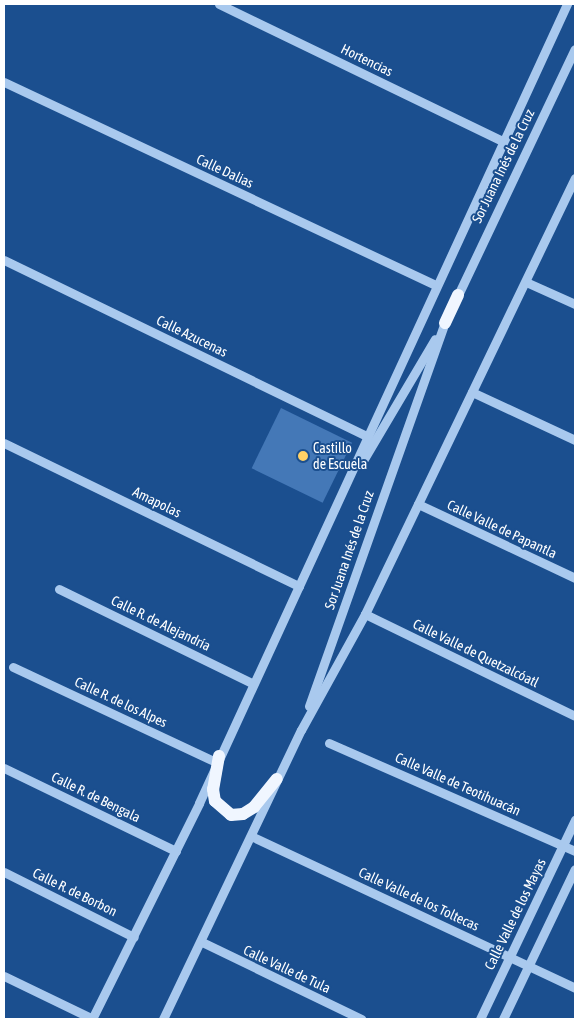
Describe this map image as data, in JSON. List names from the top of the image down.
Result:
{
  "streets": {
    "main road": ["Sor Juana Inés de la Cruz"],
    "street": [
      "Hortencias",
      "Calle Dalias",
      "Calle Azucenas",
      "Amapolas",
      "Calle Valle de Papantla",
      "Calle R. de Alejandría",
      "Calle Valle de Quetzalcóatl",
      "Calle R. de los Alpes",
      "Calle Valle de Teotihuacán",
      "Calle R. de Bengala",
      "Calle R. de Borbon",
      "Calle Valle de los Toltecas",
      "Calle Valle de los Mayas",
      "Calle Valle de Tula"
    ]
  },
  "crossings": [
    ["Calle Valle de Teotihuacán", "Calle Valle de los Mayas"],
    ["Calle Valle de los Toltecas", "Calle Valle de los Mayas"]
  ],
  "places": ["Castillo de Escuela"]
}
